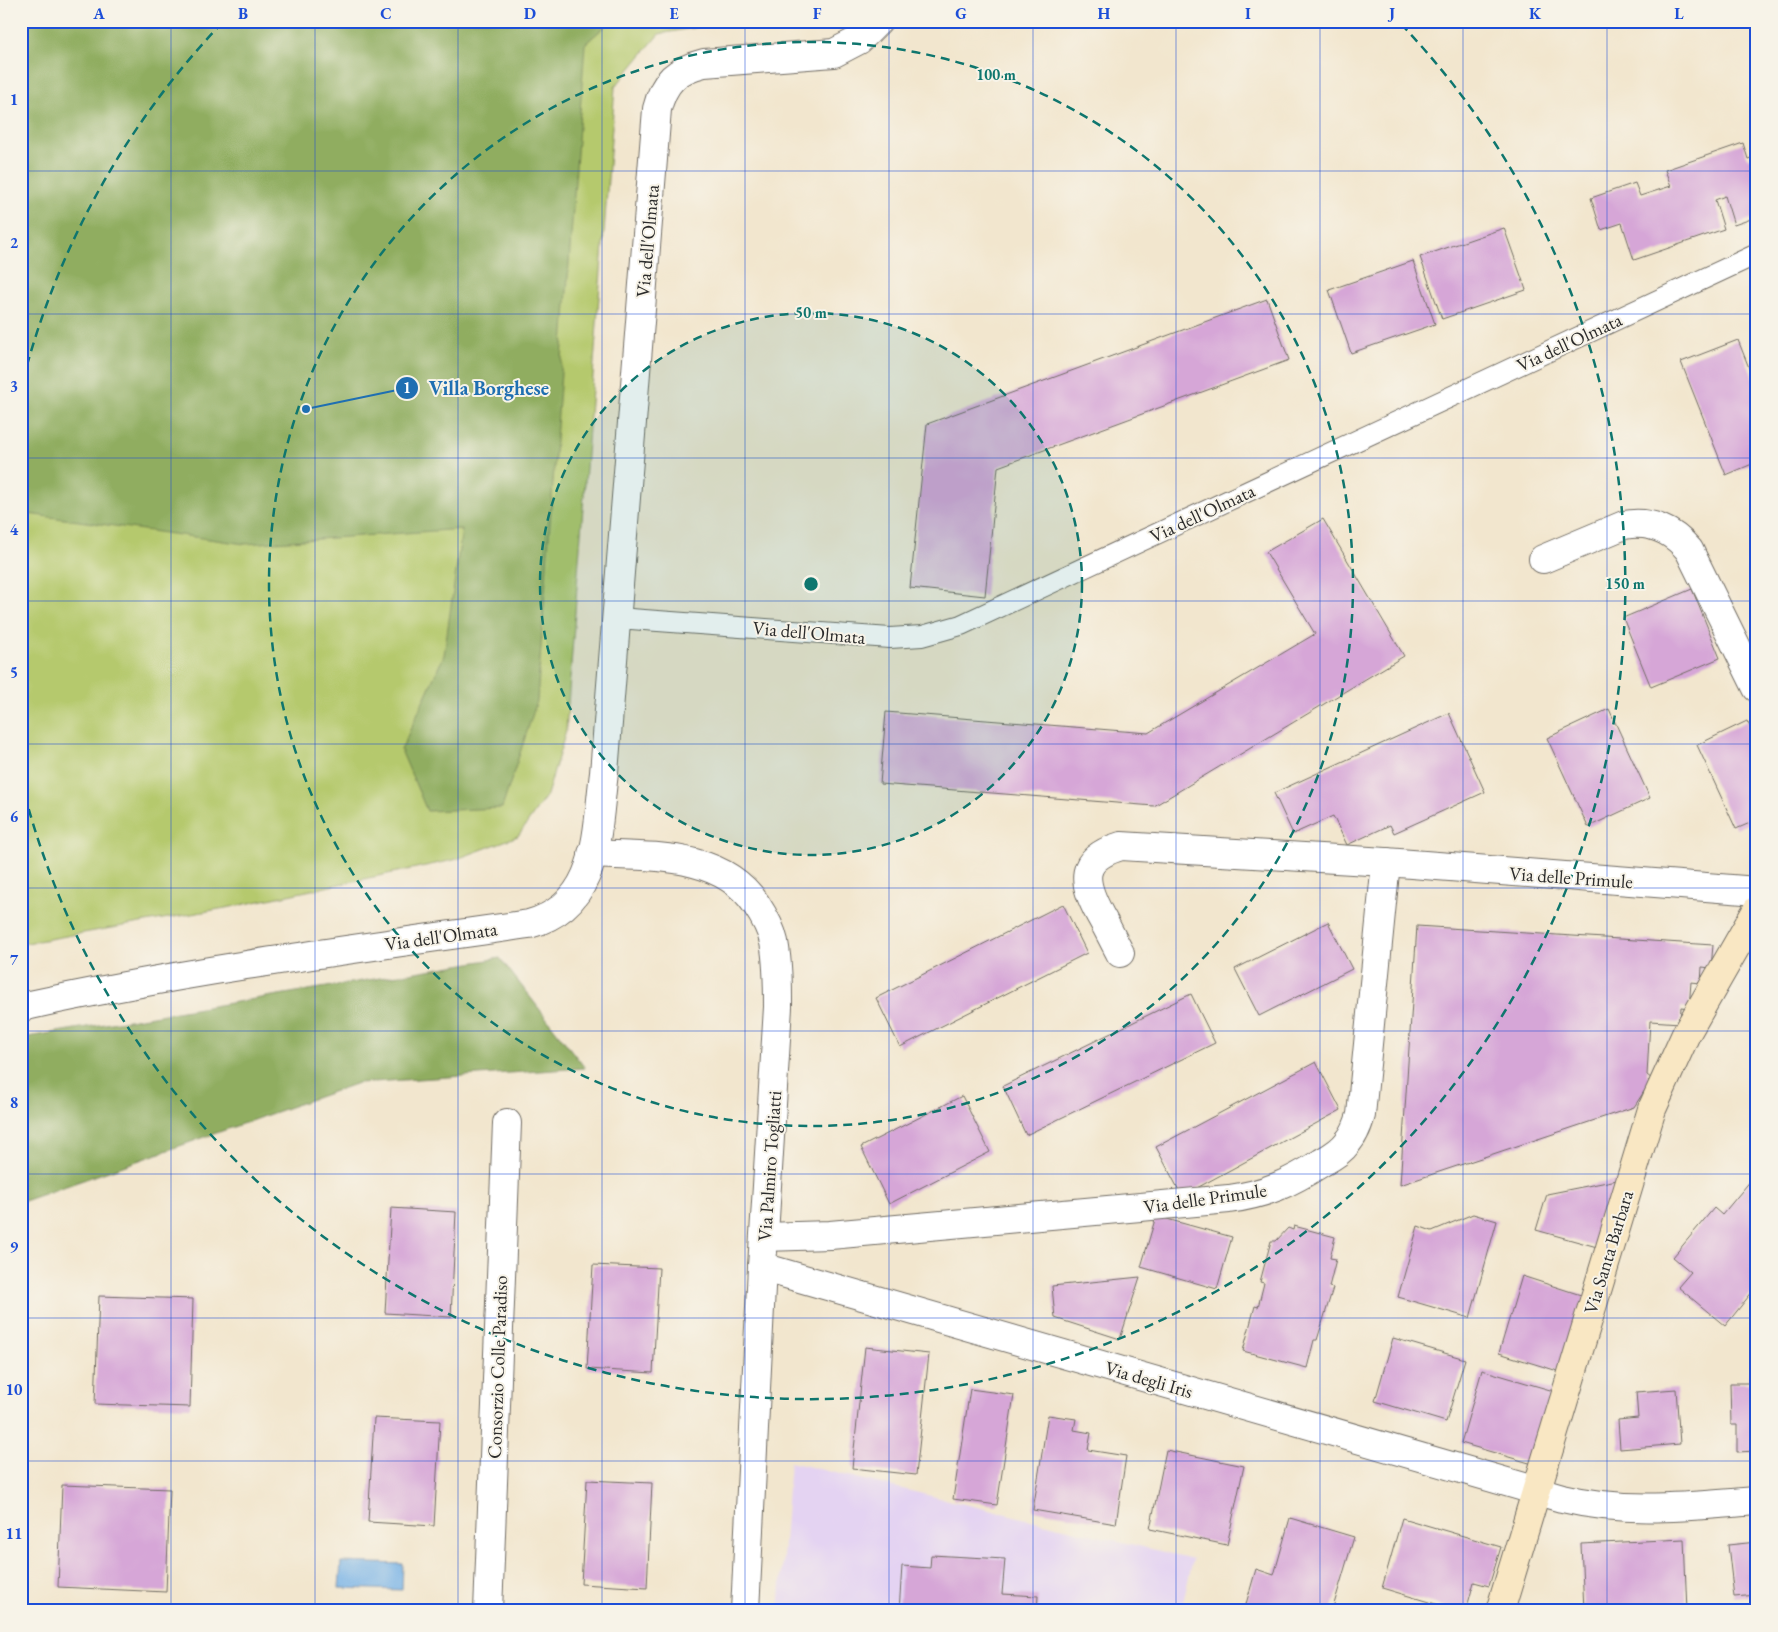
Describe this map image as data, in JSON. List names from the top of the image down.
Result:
{
  "streets": {
    "street": [
      "Via dell'Olmata",
      "Via delle Primule",
      "Via Palmiro Togliatti",
      "Via Santa Barbara",
      "Consorzio Colle Paradiso",
      "Via degli Iris"
    ]
  },
  "crossings": [
    ["Via dell'Olmata", "Via Palmiro Togliatti"],
    ["Via delle Primule", "Via Palmiro Togliatti"],
    ["Via Palmiro Togliatti", "Via degli Iris"],
    ["Via Santa Barbara", "Via degli Iris"]
  ],
  "places": ["Villa Borghese"],
  "grid": {
    "columns": [
      "A",
      "B",
      "C",
      "D",
      "E",
      "F",
      "G",
      "H",
      "I",
      "J",
      "K",
      "L"
    ],
    "rows": [
      "1",
      "2",
      "3",
      "4",
      "5",
      "6",
      "7",
      "8",
      "9",
      "10",
      "11"
    ]
  },
  "rings": ["100 m", "50 m", "150 m"]
}
